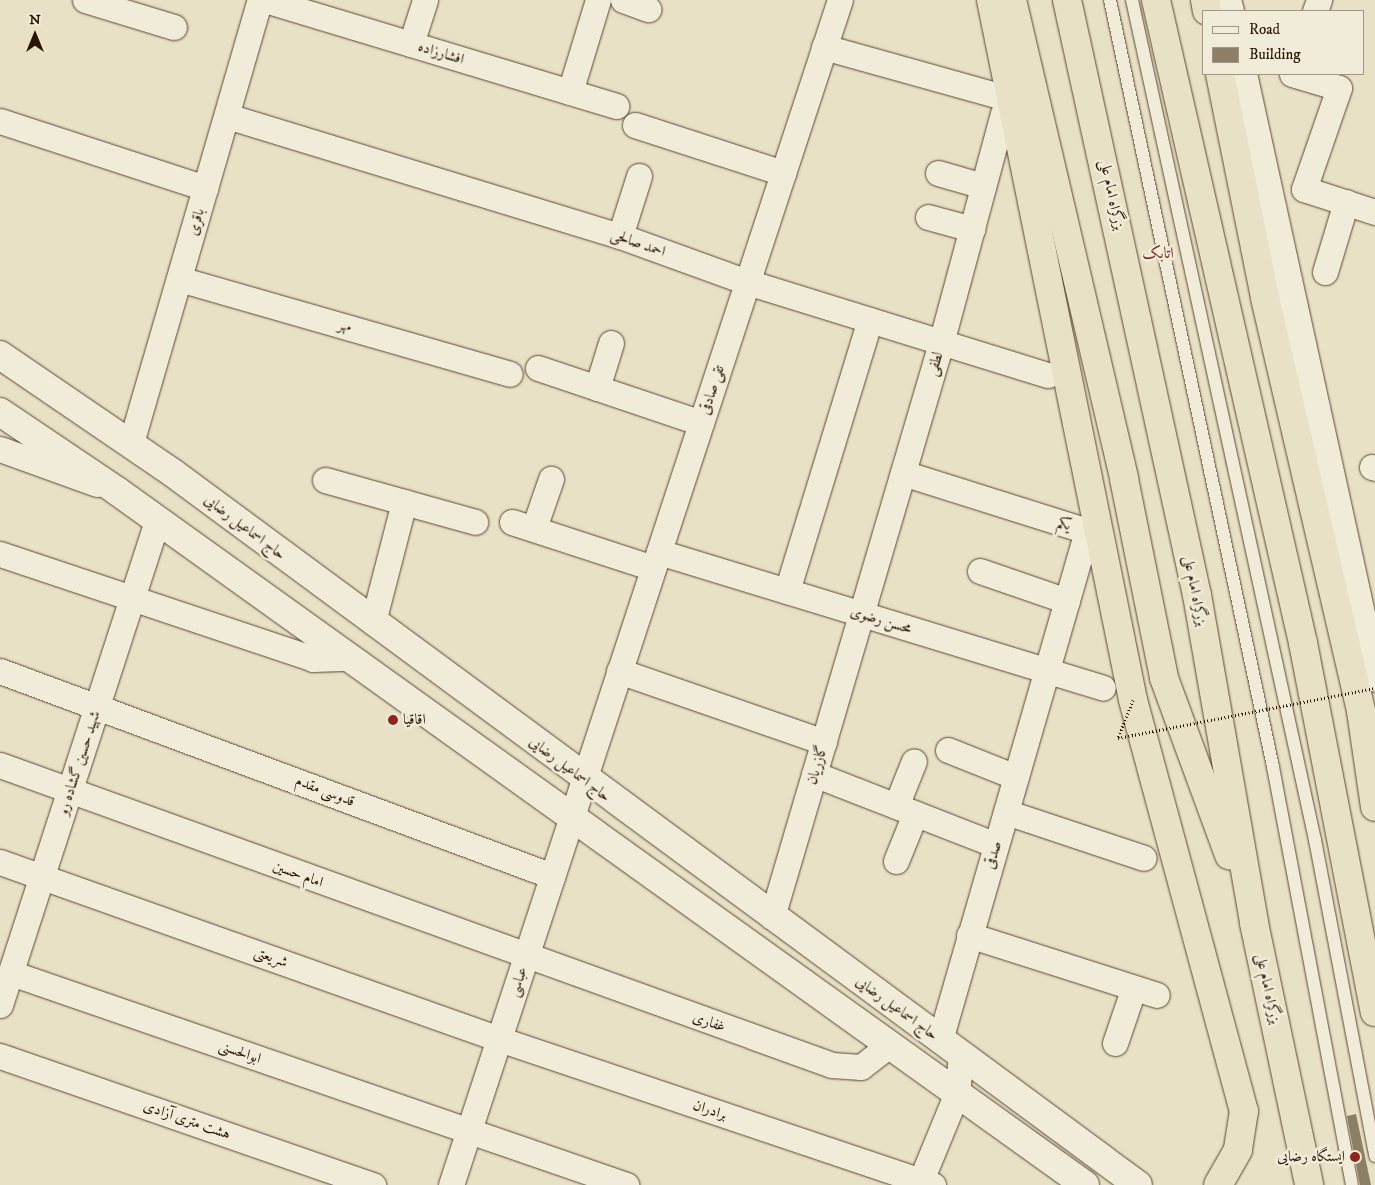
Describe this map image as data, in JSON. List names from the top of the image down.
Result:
{
  "streets": {
    "highway": ["بزرگراه امام علی"],
    "main road": ["حاج اسماعیل رضایی"],
    "street": [
      "افشارزاده",
      "باقری",
      "احمد صالحی",
      "مهر",
      "لطفی",
      "تقی صادقی",
      "یکم",
      "محسن رضوی",
      "شهید حسین گشاده رو",
      "گازریان",
      "قدوسی مقدم",
      "صدقی",
      "امام حسین",
      "شریعتی",
      "عباسی",
      "غفاری",
      "ابوالحسنی",
      "برادران",
      "هشت متری آزادی"
    ]
  },
  "crossings": [
    ["باقری", "احمد صالحی"],
    ["باقری", "مهر"],
    ["باقری", "حاج اسماعیل رضایی"],
    ["احمد صالحی", "لطفی"],
    ["احمد صالحی", "تقی صادقی"],
    ["لطفی", "تقی صادقی"],
    ["لطفی", "یکم"],
    ["لطفی", "محسن رضوی"],
    ["لطفی", "گازریان"],
    ["تقی صادقی", "حاج اسماعیل رضایی"],
    ["تقی صادقی", "محسن رضوی"],
    ["تقی صادقی", "عباسی"],
    ["یکم", "محسن رضوی"],
    ["یکم", "صدقی"],
    ["حاج اسماعیل رضایی", "گازریان"],
    ["حاج اسماعیل رضایی", "صدقی"],
    ["حاج اسماعیل رضایی", "عباسی"],
    ["محسن رضوی", "گازریان"],
    ["محسن رضوی", "صدقی"],
    ["شهید حسین گشاده رو", "قدوسی مقدم"],
    ["شهید حسین گشاده رو", "امام حسین"],
    ["شهید حسین گشاده رو", "شریعتی"],
    ["شهید حسین گشاده رو", "ابوالحسنی"],
    ["قدوسی مقدم", "عباسی"],
    ["امام حسین", "عباسی"],
    ["امام حسین", "غفاری"],
    ["شریعتی", "عباسی"],
    ["شریعتی", "برادران"],
    ["عباسی", "غفاری"],
    ["عباسی", "ابوالحسنی"],
    ["عباسی", "برادران"]
  ],
  "districts": ["اتابک"],
  "places": ["اقاقیا", "ایستگاه رضایی"],
  "legend": ["Road", "Building"],
  "north": "top"
}
